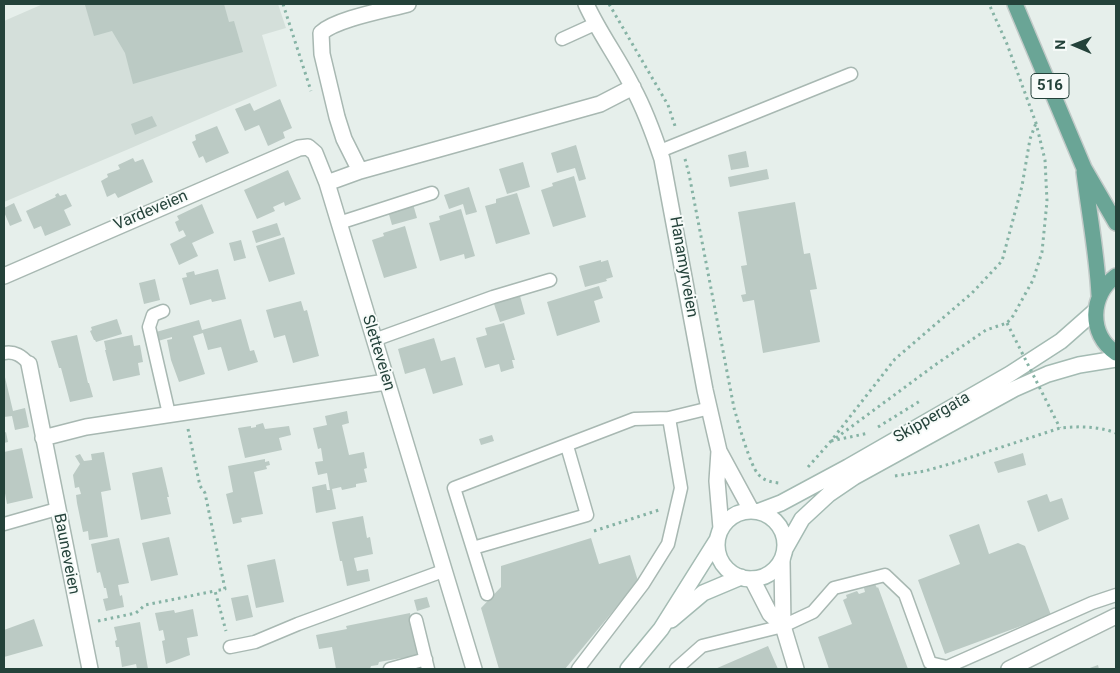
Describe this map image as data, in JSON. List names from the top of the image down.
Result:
{
  "streets": {
    "main road": ["516"],
    "street": [
      "Vardeveien",
      "Hanamyrveien",
      "Sletteveien",
      "Skippergata",
      "Bauneveien"
    ]
  },
  "crossings": [
    ["516", "Skippergata"],
    ["Vardeveien", "Sletteveien"],
    ["Hanamyrveien", "Skippergata"]
  ],
  "north": "left"
}
